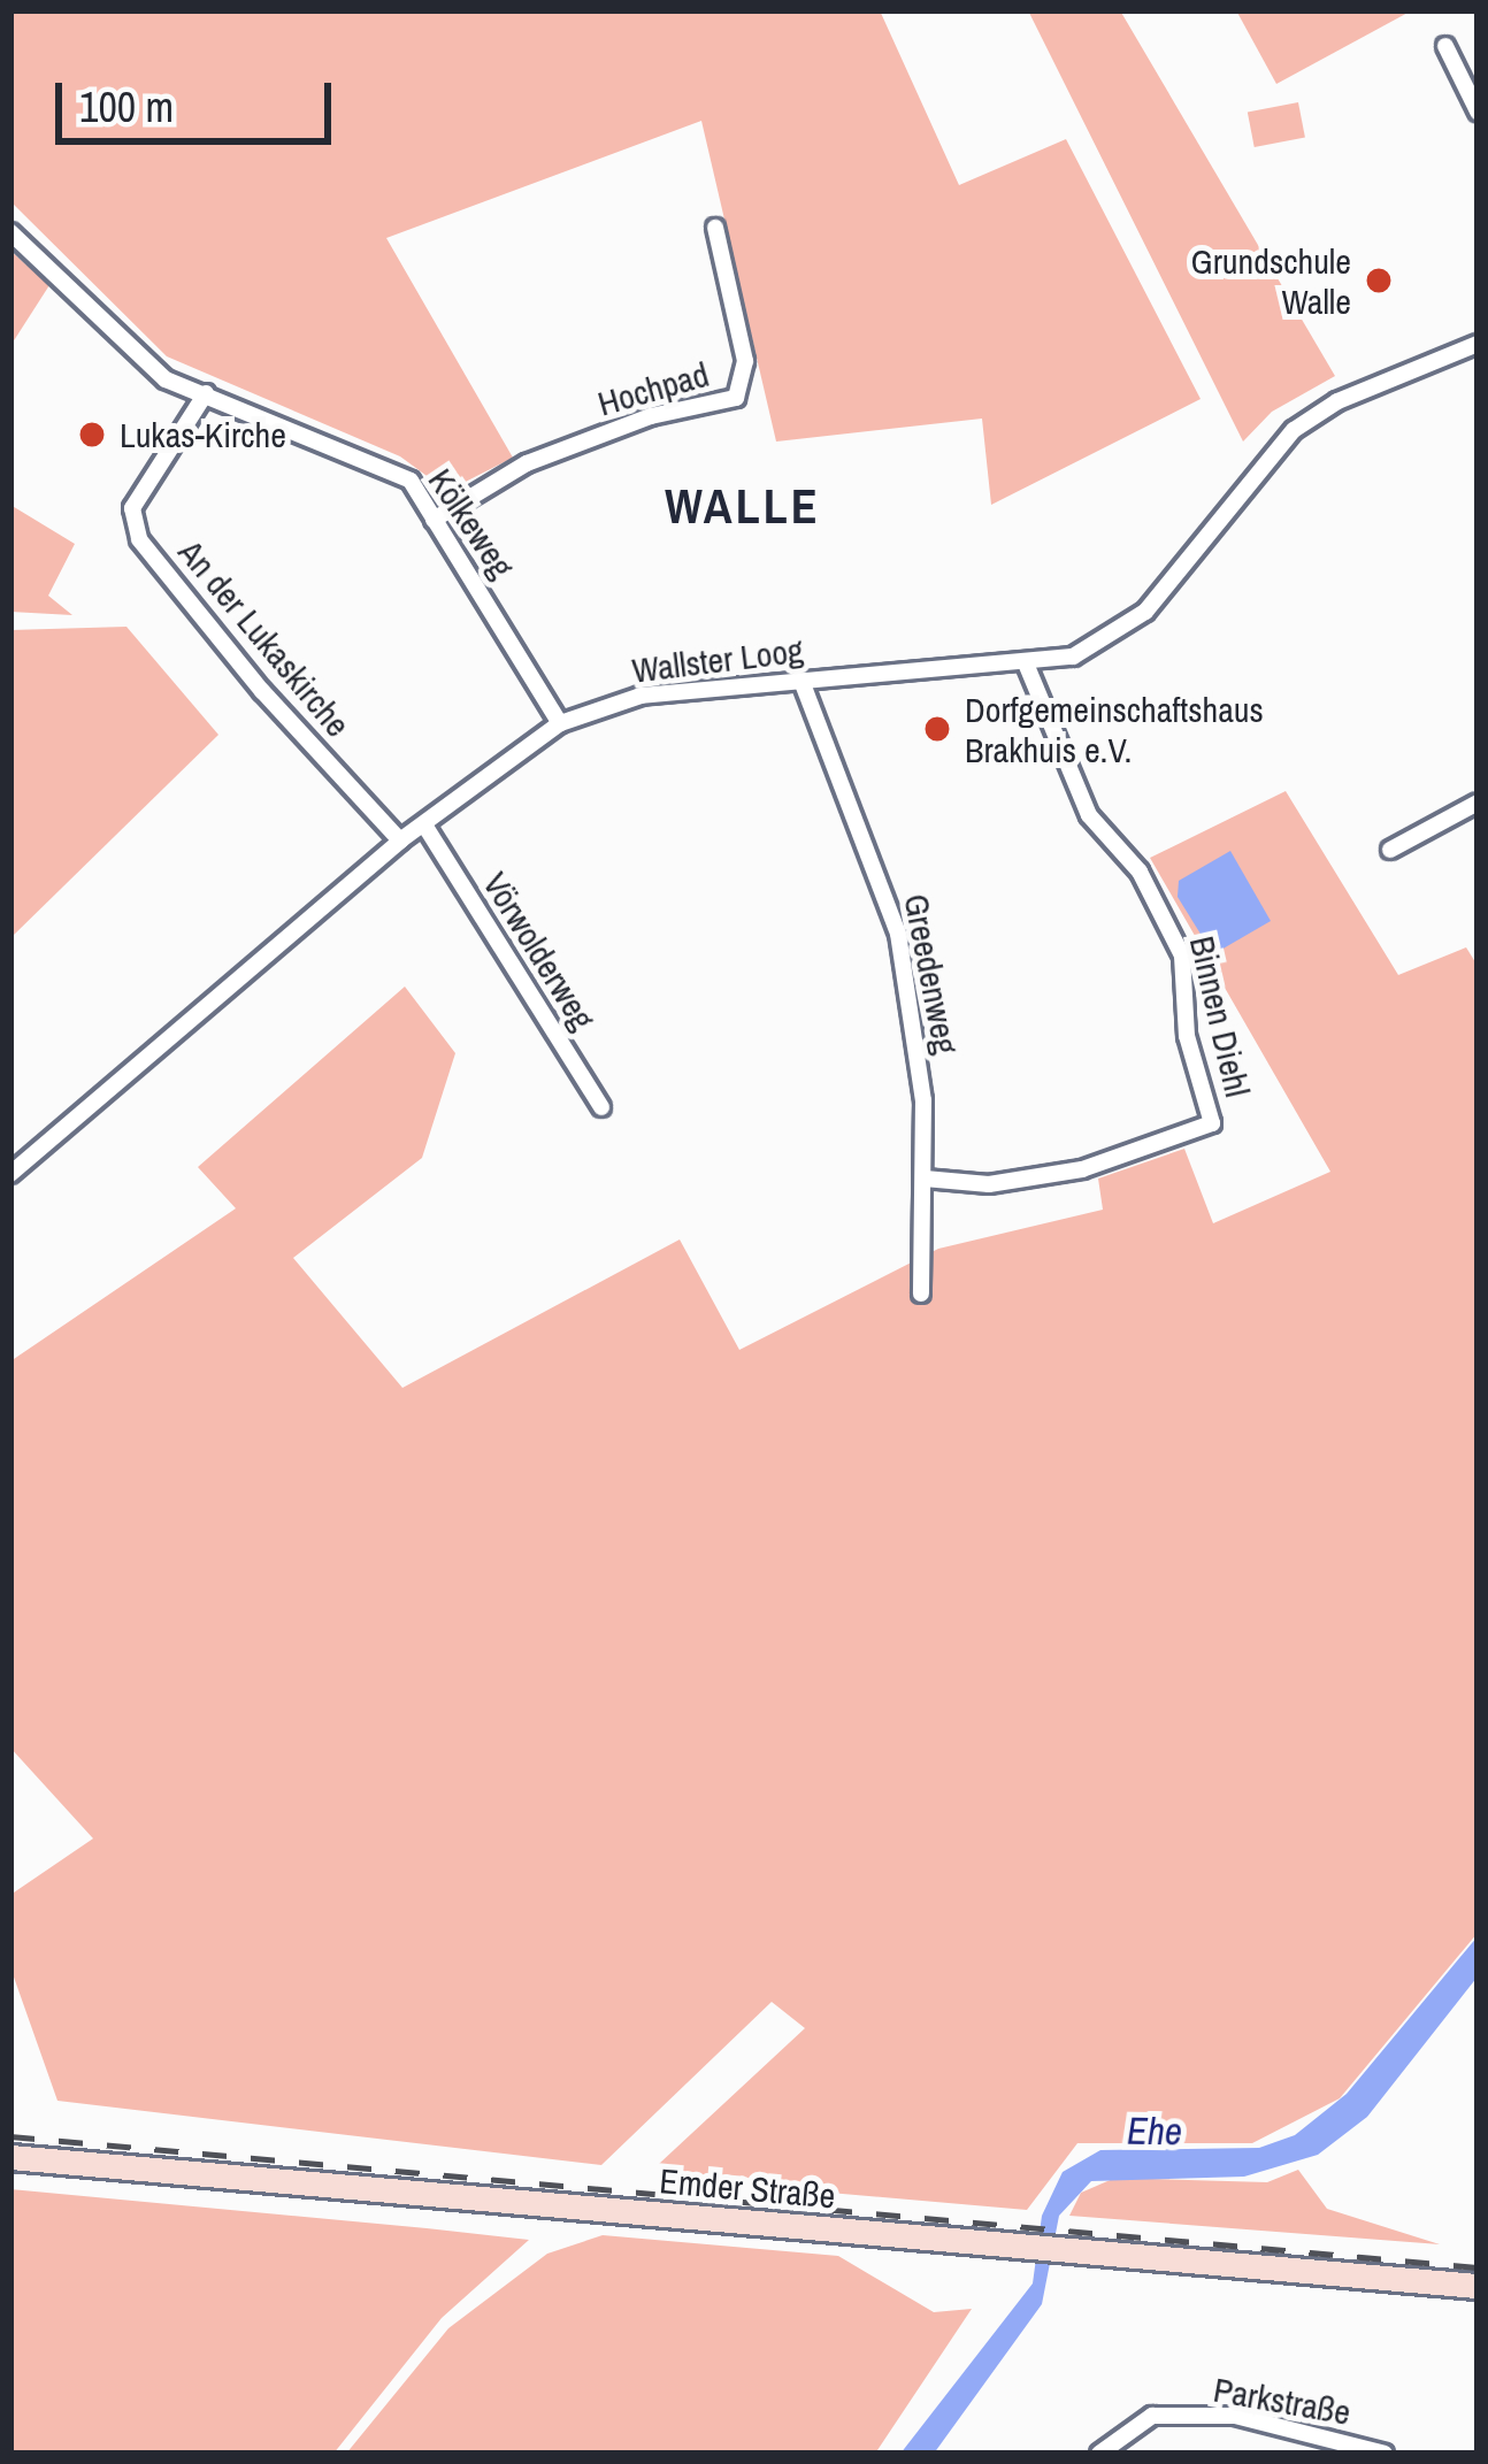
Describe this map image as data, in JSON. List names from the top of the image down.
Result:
{
  "streets": {
    "main road": ["Emder Straße"],
    "street": [
      "Hochpad",
      "Kölkeweg",
      "An der Lukaskirche",
      "Wallster Loog",
      "Vörwolderweg",
      "Greedenweg",
      "Binnen Diehl",
      "Parkstraße"
    ]
  },
  "crossings": [
    ["Hochpad", "Kölkeweg"],
    ["Kölkeweg", "An der Lukaskirche"],
    ["Kölkeweg", "Wallster Loog"],
    ["An der Lukaskirche", "Wallster Loog"],
    ["Wallster Loog", "Vörwolderweg"],
    ["Wallster Loog", "Greedenweg"],
    ["Wallster Loog", "Binnen Diehl"],
    ["Greedenweg", "Binnen Diehl"]
  ],
  "districts": ["WALLE"],
  "water": ["Ehe"],
  "places": ["Grundschule Walle", "Lukas-Kirche", "Dorfgemeinschaftshaus Brakhuis e.V."],
  "scale_bar": "100 m"
}
